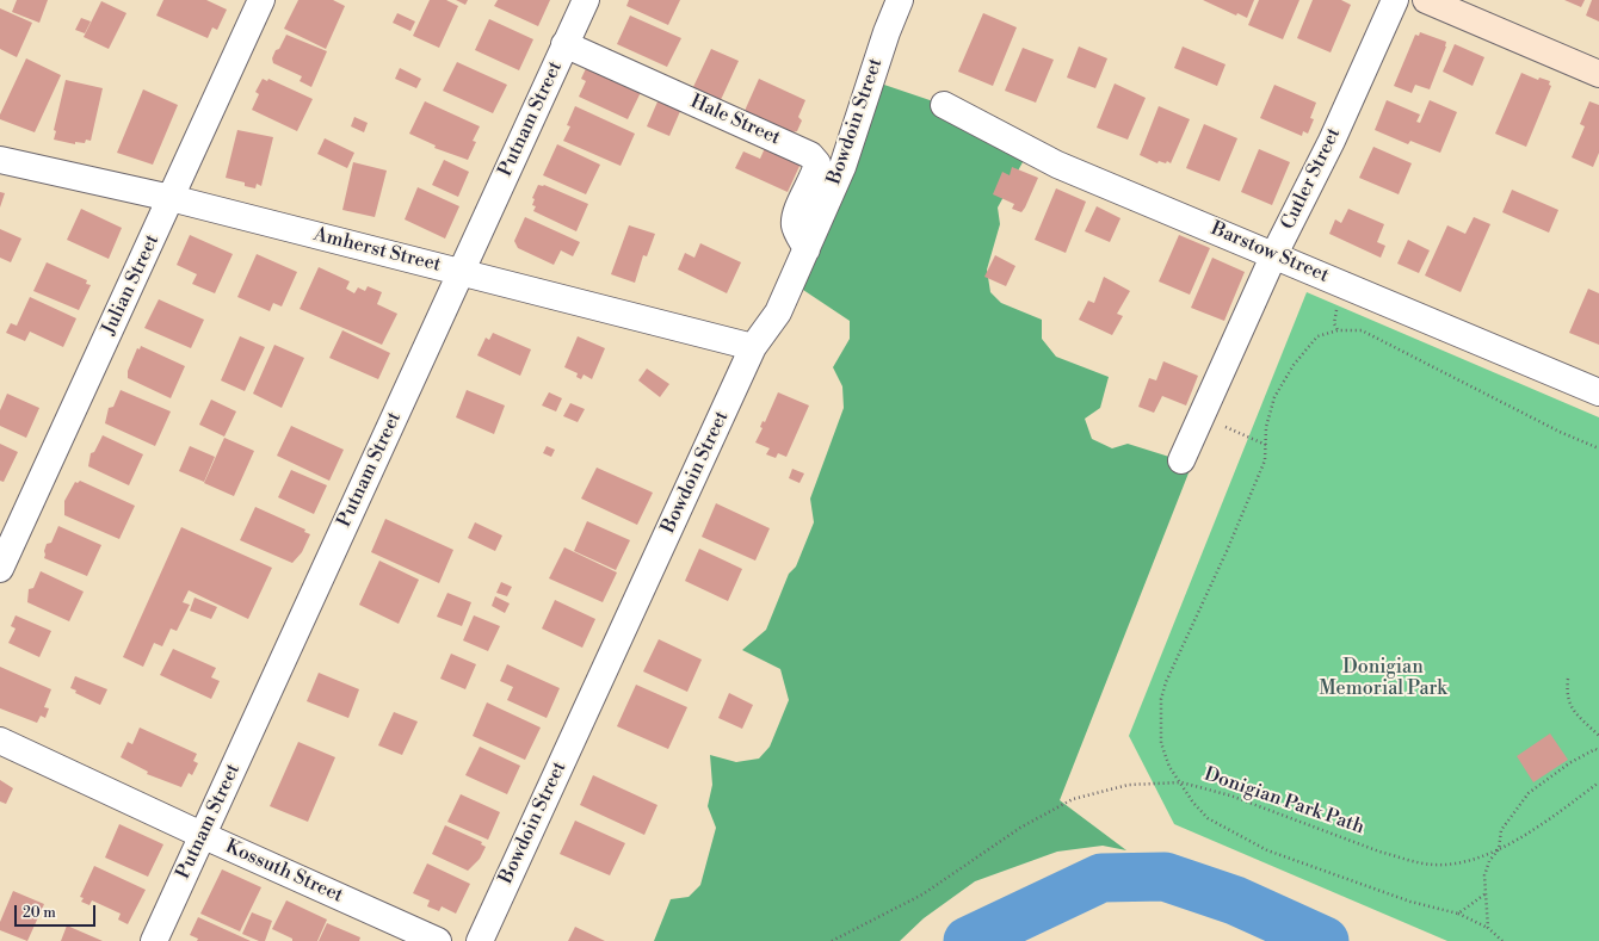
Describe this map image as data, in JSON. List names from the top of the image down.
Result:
{
  "streets": {
    "street": [
      "Putnam Street",
      "Hale Street",
      "Bowdoin Street",
      "Cutler Street",
      "Amherst Street",
      "Barstow Street",
      "Julian Street",
      "Kossuth Street"
    ],
    "path": ["Donigian Park Path"]
  },
  "crossings": [
    ["Putnam Street", "Hale Street"],
    ["Putnam Street", "Amherst Street"],
    ["Putnam Street", "Kossuth Street"],
    ["Hale Street", "Bowdoin Street"],
    ["Bowdoin Street", "Amherst Street"],
    ["Cutler Street", "Barstow Street"],
    ["Amherst Street", "Julian Street"]
  ],
  "parks": ["Donigian Memorial Park"],
  "scale_bar": "20 m"
}
